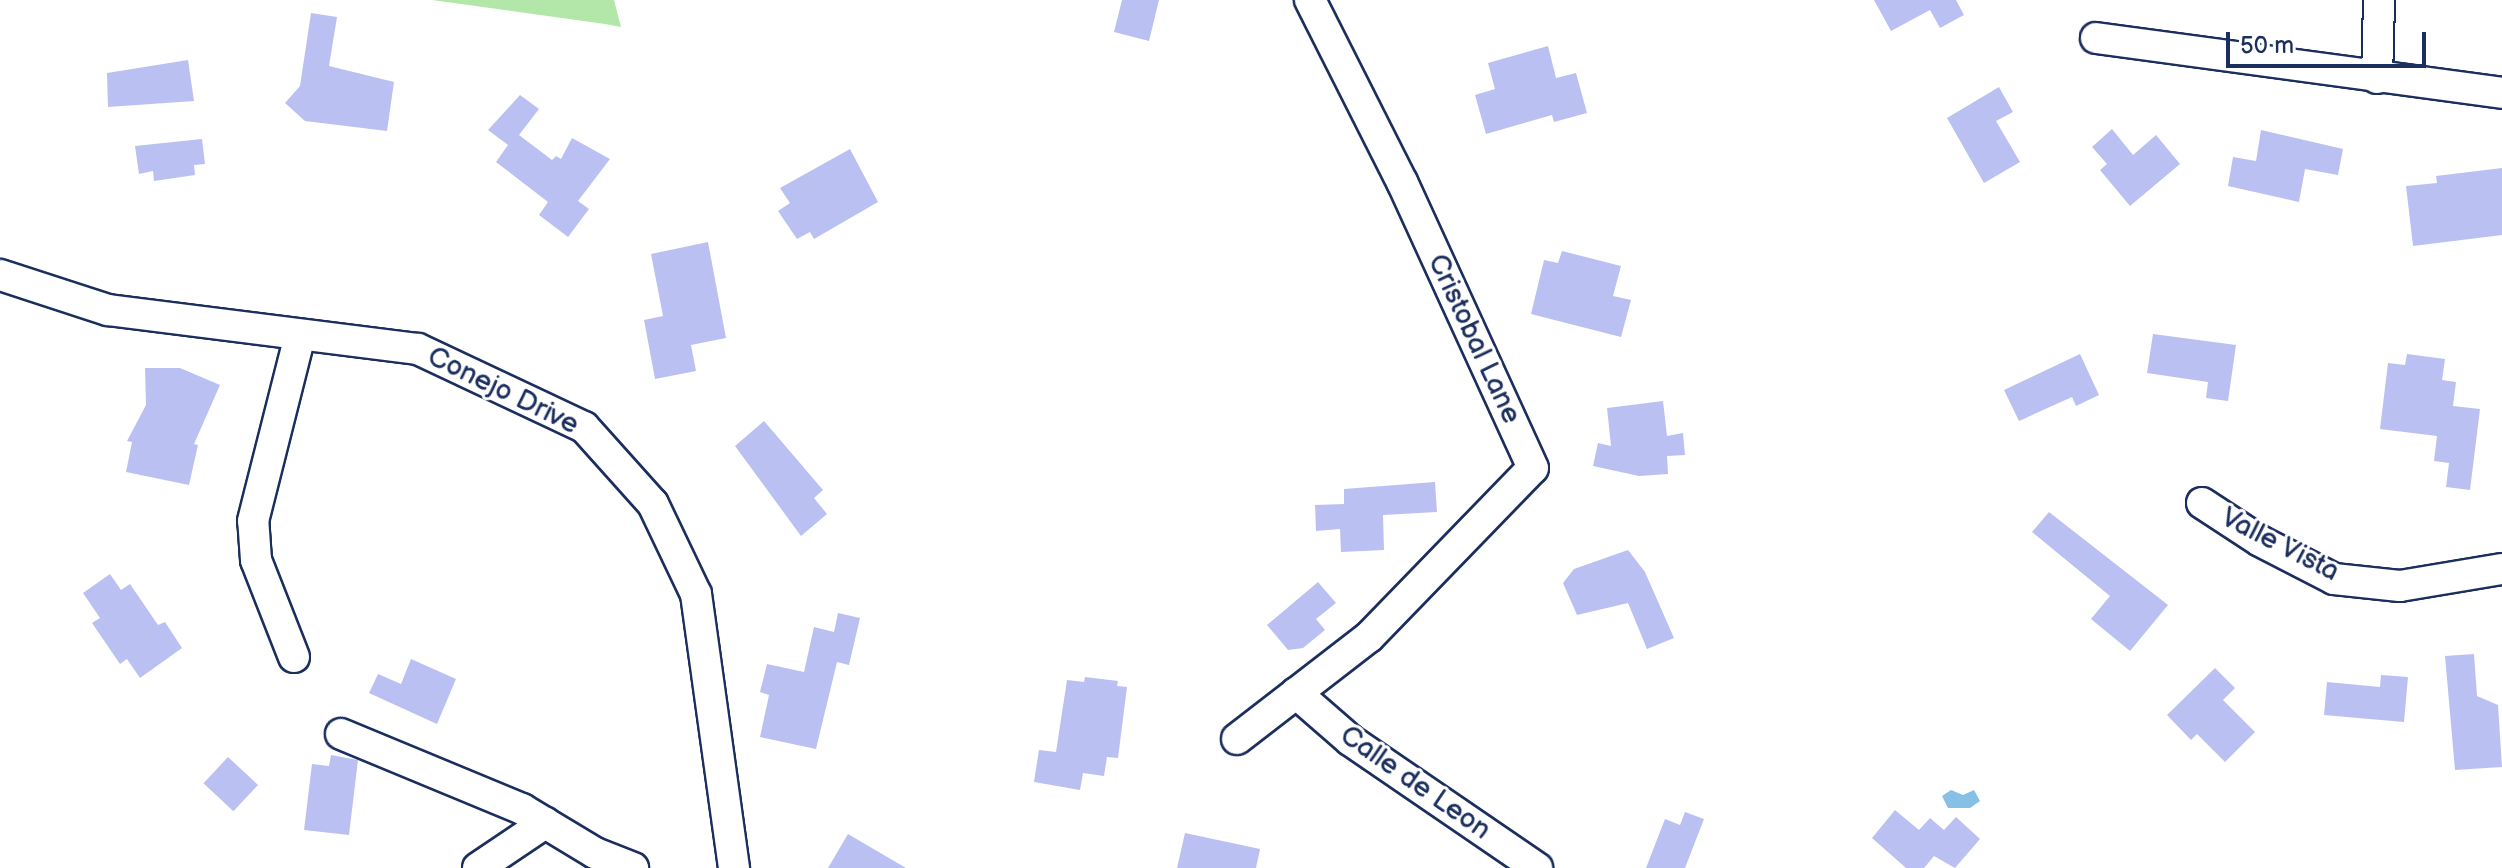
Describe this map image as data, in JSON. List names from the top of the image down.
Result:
{
  "streets": {
    "street": [
      "Cristobal Lane",
      "Conejo Drive",
      "Valle Vista",
      "Calle de Leon"
    ]
  },
  "crossings": [
    ["Cristobal Lane", "Calle de Leon"]
  ],
  "scale_bar": "50 m"
}
